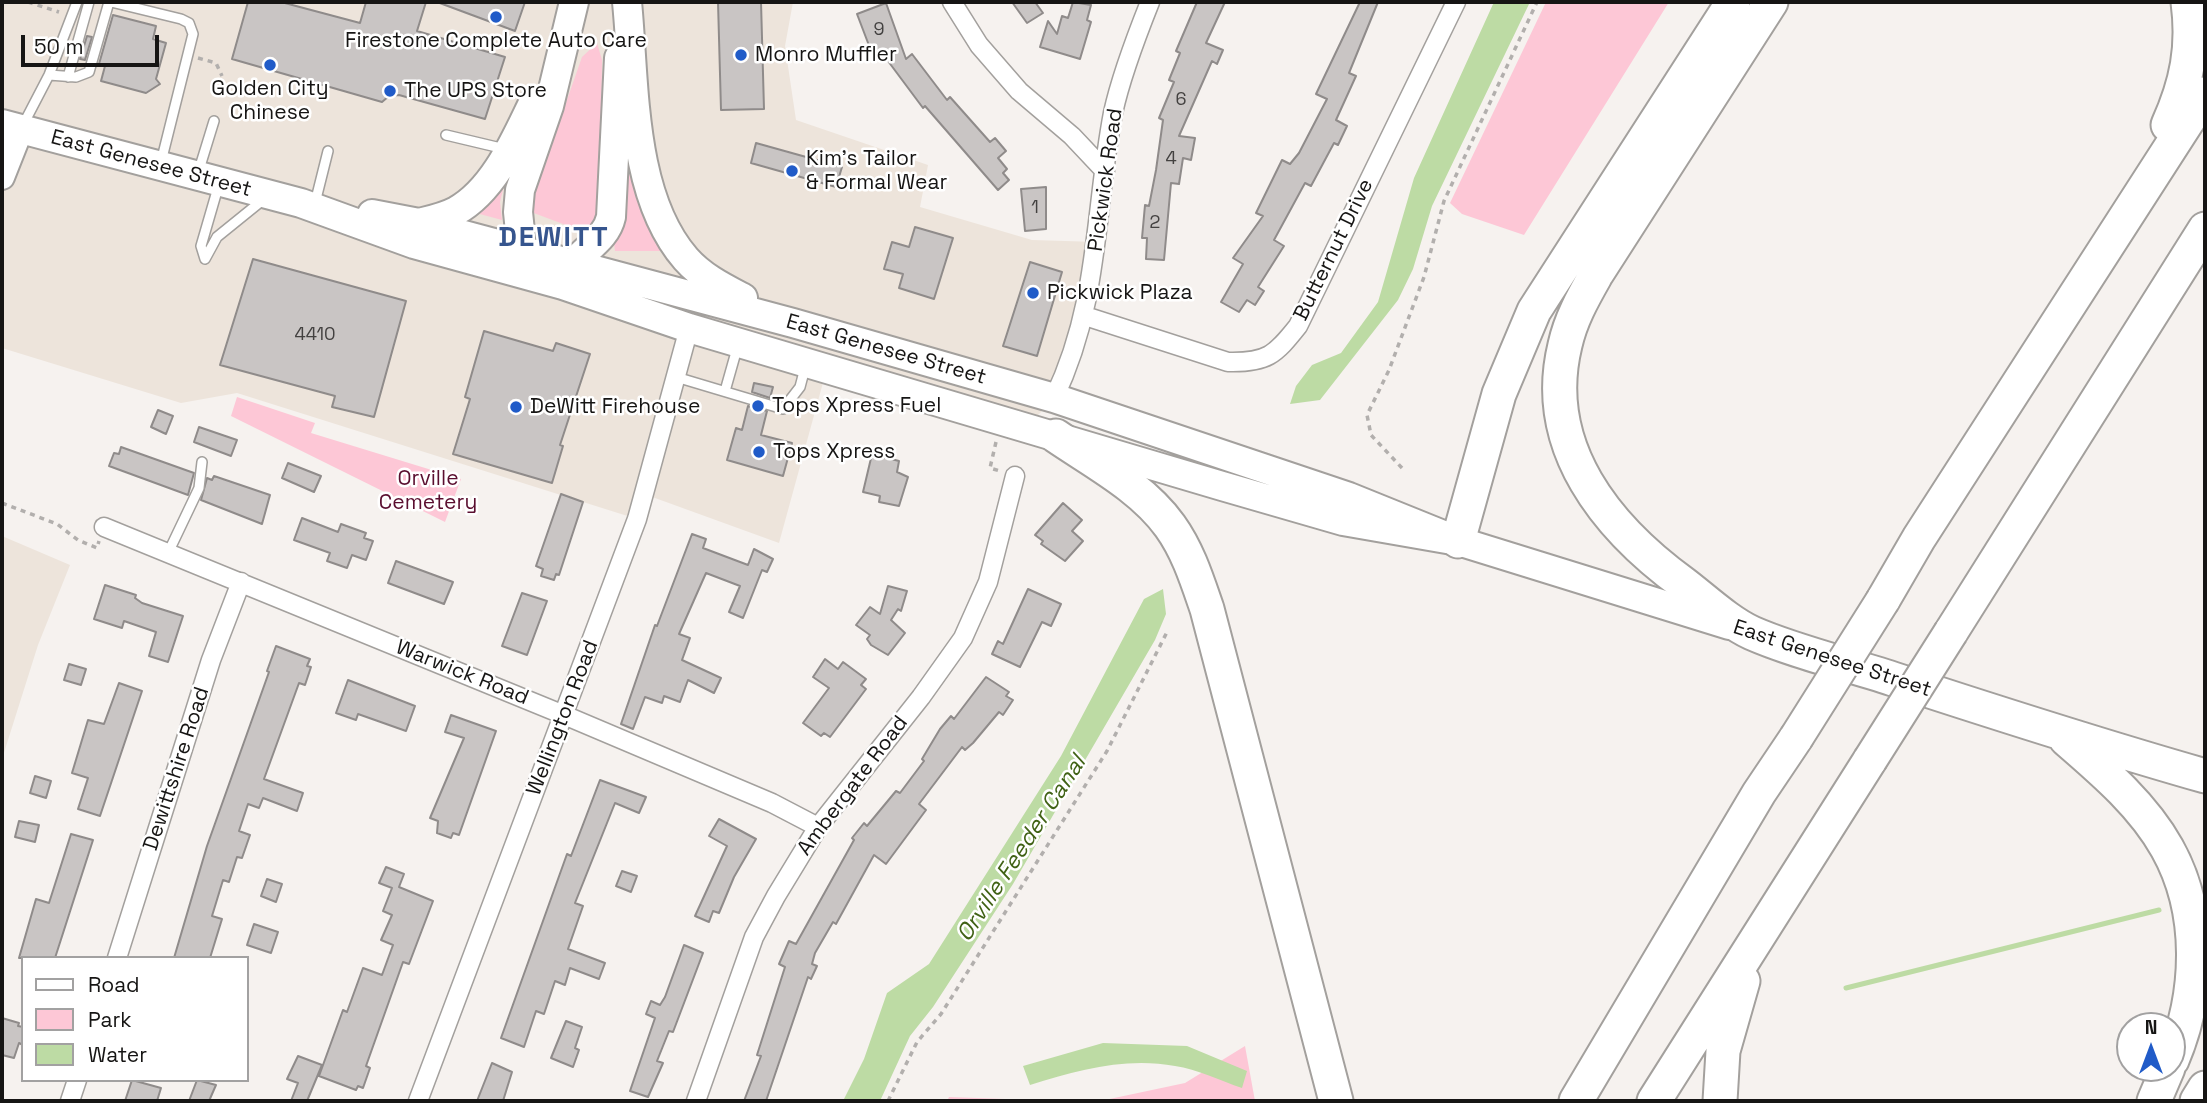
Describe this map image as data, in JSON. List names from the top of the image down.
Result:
{
  "streets": {
    "highway": ["East Genesee Street"],
    "street": [
      "Pickwick Road",
      "Butternut Drive",
      "Warwick Road",
      "Wellington Road",
      "Dewittshire Road",
      "Ambergate Road"
    ]
  },
  "crossings": [
    ["East Genesee Street", "Pickwick Road"],
    ["East Genesee Street", "Wellington Road"],
    ["Pickwick Road", "Butternut Drive"],
    ["Warwick Road", "Wellington Road"],
    ["Warwick Road", "Dewittshire Road"],
    ["Warwick Road", "Ambergate Road"]
  ],
  "districts": ["DEWITT"],
  "water": ["Orville Feeder Canal"],
  "parks": ["Orville Cemetery"],
  "places": [
    "Firestone Complete Auto Care",
    "Monro Muffler",
    "Golden City Chinese",
    "The UPS Store",
    "Kim's Tailor & Formal Wear",
    "Pickwick Plaza",
    "Tops Xpress Fuel",
    "DeWitt Firehouse",
    "Tops Xpress"
  ],
  "house_numbers": [
    "9",
    "6",
    "4",
    "1",
    "2",
    "4410"
  ],
  "legend": ["Road", "Park", "Water"],
  "scale_bar": "50 m",
  "north": "top"
}
